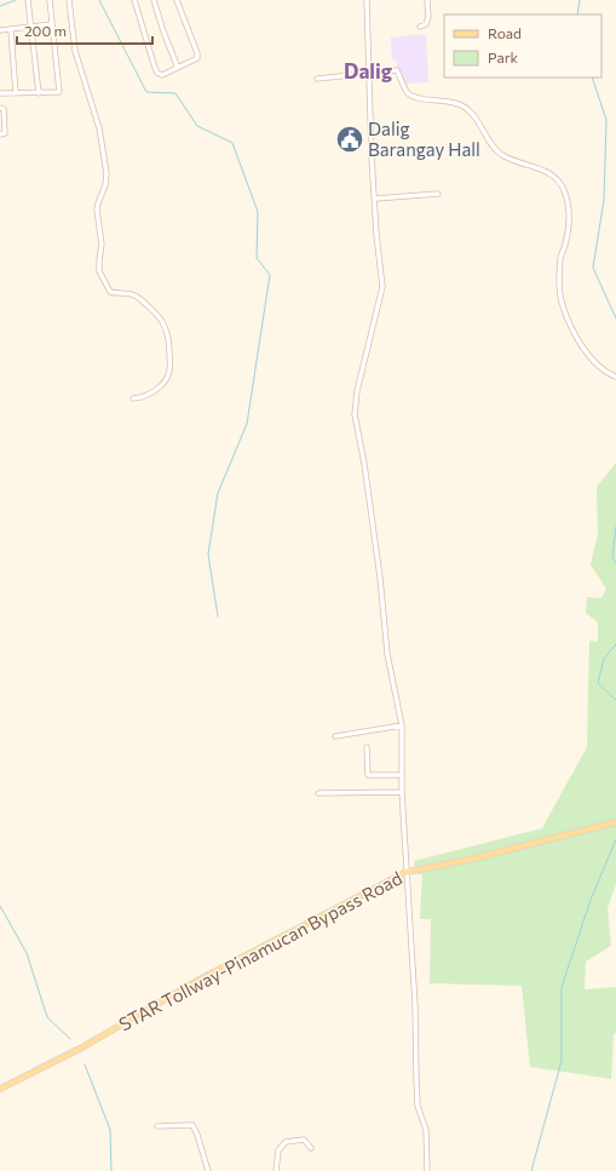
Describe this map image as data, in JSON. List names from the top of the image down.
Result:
{
  "streets": {
    "main road": ["STAR Tollway-Pinamucan Bypass Road"]
  },
  "districts": ["Dalig"],
  "places": {
    "public building": ["Dalig Barangay Hall"]
  },
  "legend": ["Road", "Park"],
  "scale_bar": "200 m"
}
